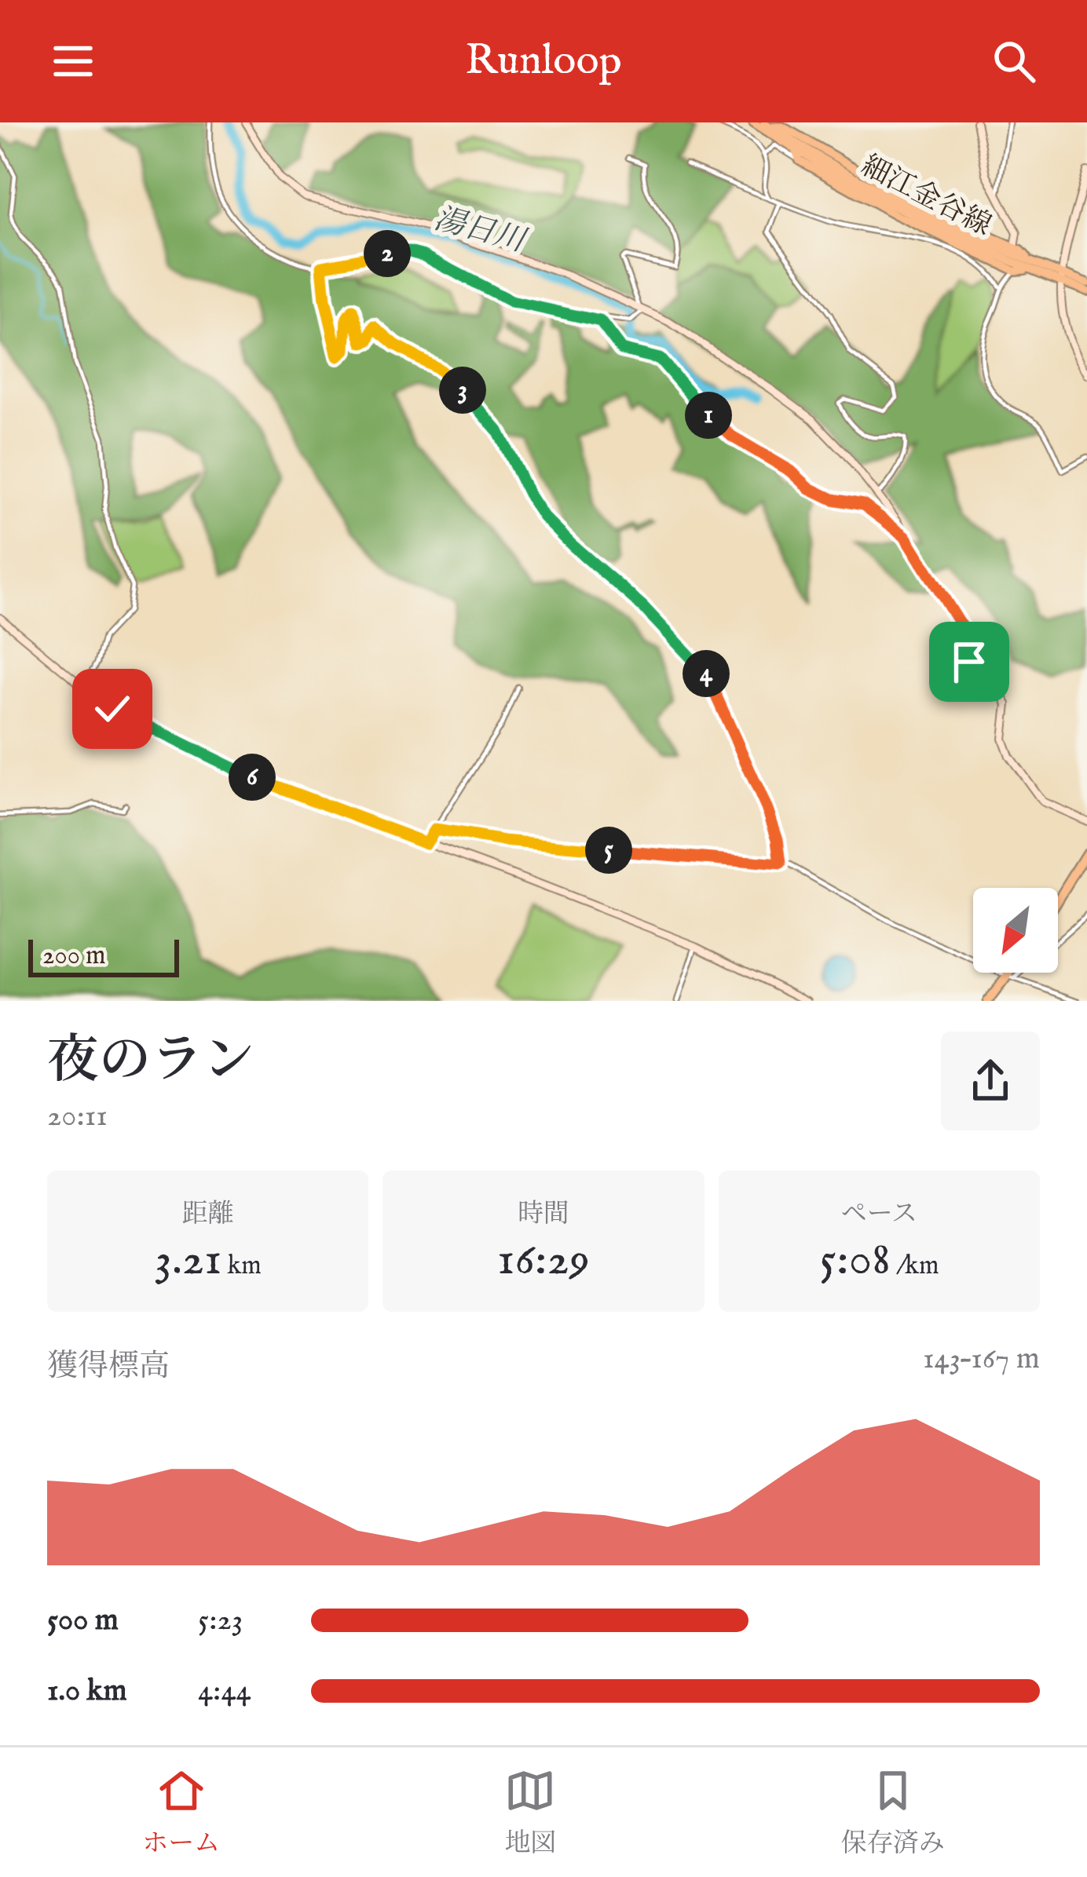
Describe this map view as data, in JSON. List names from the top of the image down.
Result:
{
  "streets": {
    "main road": ["細江金谷線"]
  },
  "water": ["湯日川"],
  "scale_bar": "200 m",
  "north": "bottom left",
  "page": {
    "header": "Runloop",
    "pins": [
      "2",
      "3",
      "1",
      "4",
      "6",
      "5"
    ],
    "scale": "200 m",
    "heading": ["夜のラン", "20:11"],
    "stats": [
      ["距離", "3.21 km"],
      ["時間", "16:29"],
      ["ペース", "5:08 /km"]
    ],
    "chart": ["獲得標高", "143–167 m"],
    "list": [
      {
        "name": "500 m",
        "note": "5:23"
      },
      {
        "name": "1.0 km",
        "note": "4:44"
      }
    ],
    "tabs": ["ホーム", "地図", "保存済み"]
  }
}
